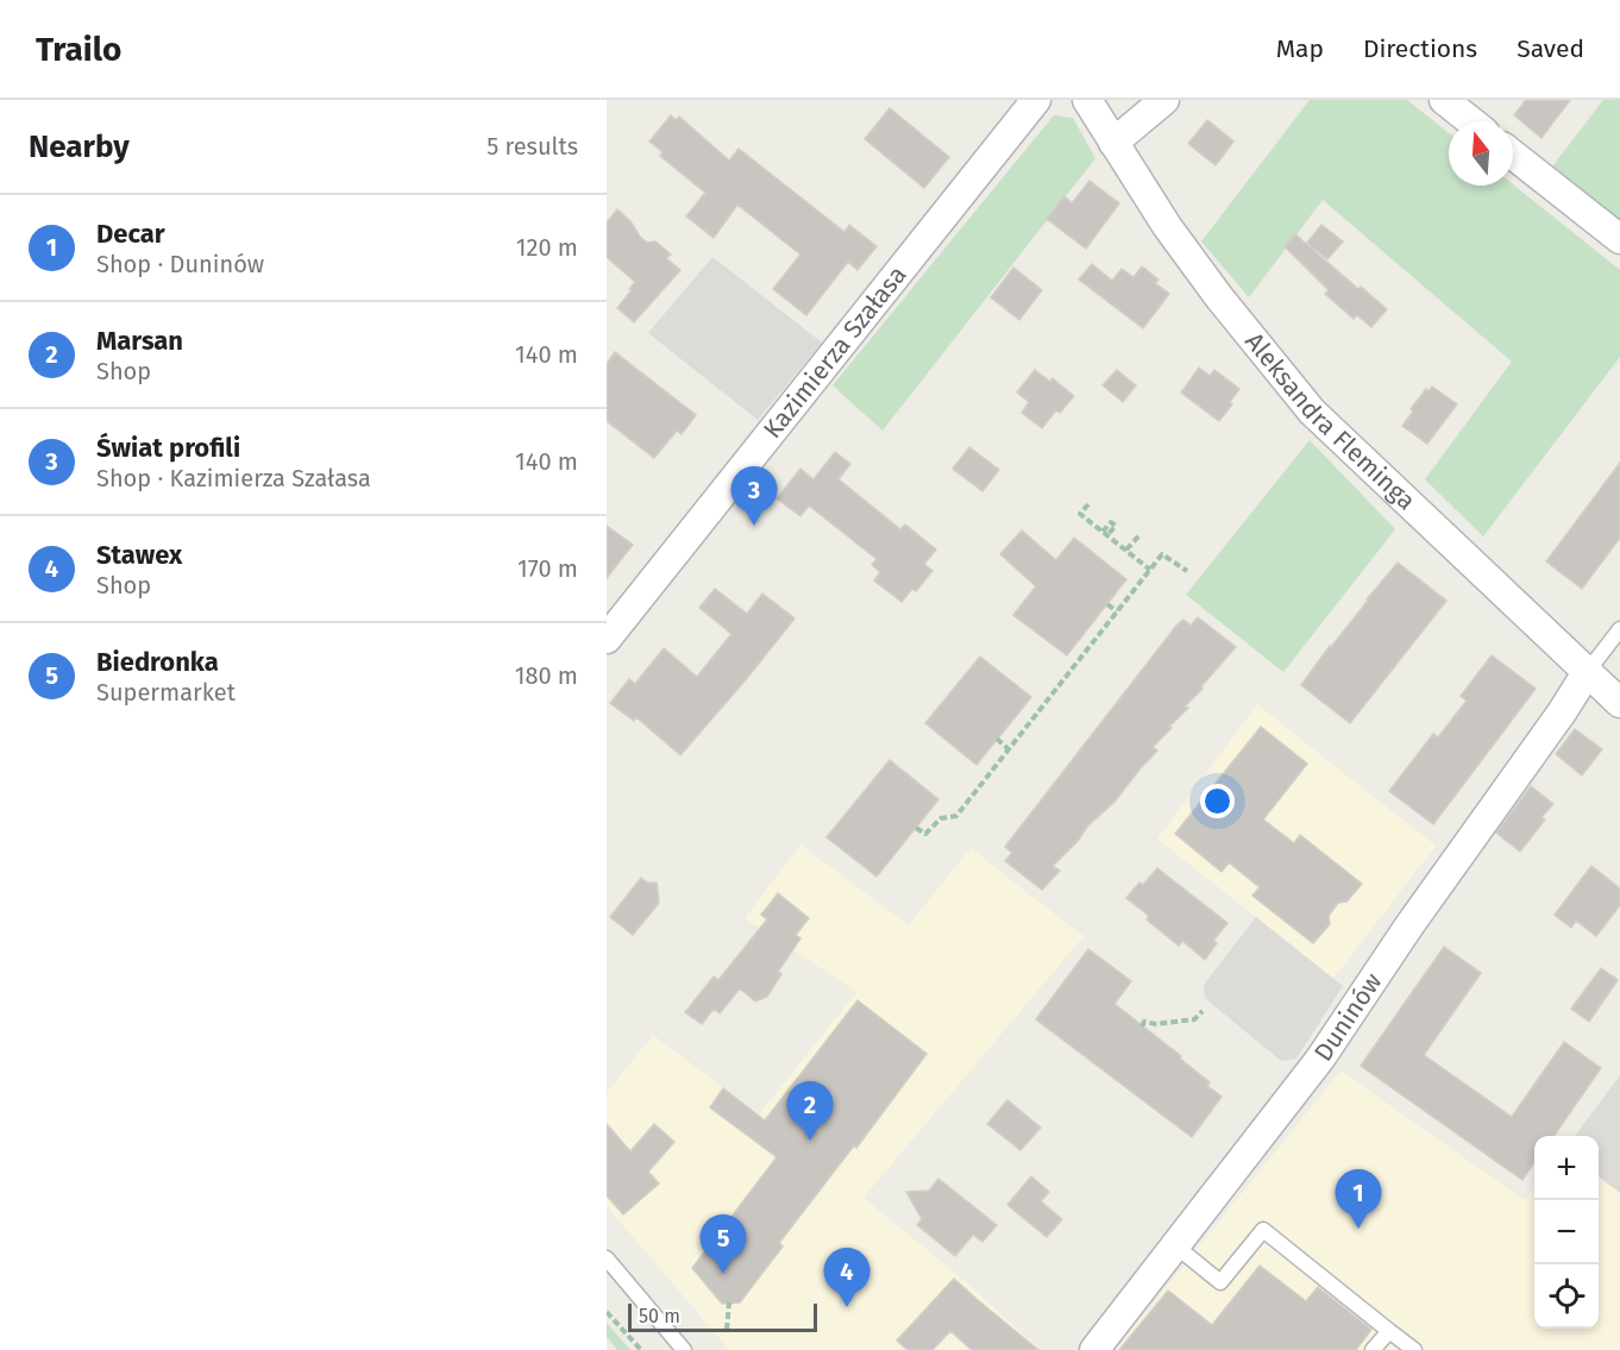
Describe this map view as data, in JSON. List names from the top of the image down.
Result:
{
  "streets": {
    "street": ["Kazimierza Szałasa", "Aleksandra Fleminga", "Duninów"]
  },
  "crossings": [
    ["Aleksandra Fleminga", "Duninów"]
  ],
  "scale_bar": "50 m",
  "north": "top",
  "page": {
    "header": "Trailo",
    "nav": ["Map", "Directions", "Saved"],
    "heading": ["Nearby", "5 results"],
    "list": [
      {
        "mark": "1",
        "name": "Decar",
        "note": "Shop · Duninów",
        "value": "120 m"
      },
      {
        "mark": "2",
        "name": "Marsan",
        "note": "Shop",
        "value": "140 m"
      },
      {
        "mark": "3",
        "name": "Świat profili",
        "note": "Shop · Kazimierza Szałasa",
        "value": "140 m"
      },
      {
        "mark": "4",
        "name": "Stawex",
        "note": "Shop",
        "value": "170 m"
      },
      {
        "mark": "5",
        "name": "Biedronka",
        "note": "Supermarket",
        "value": "180 m"
      }
    ],
    "pins": [
      "3",
      "2",
      "1",
      "5",
      "4"
    ],
    "map_buttons": ["+", "−"],
    "scale": "50 m"
  }
}
